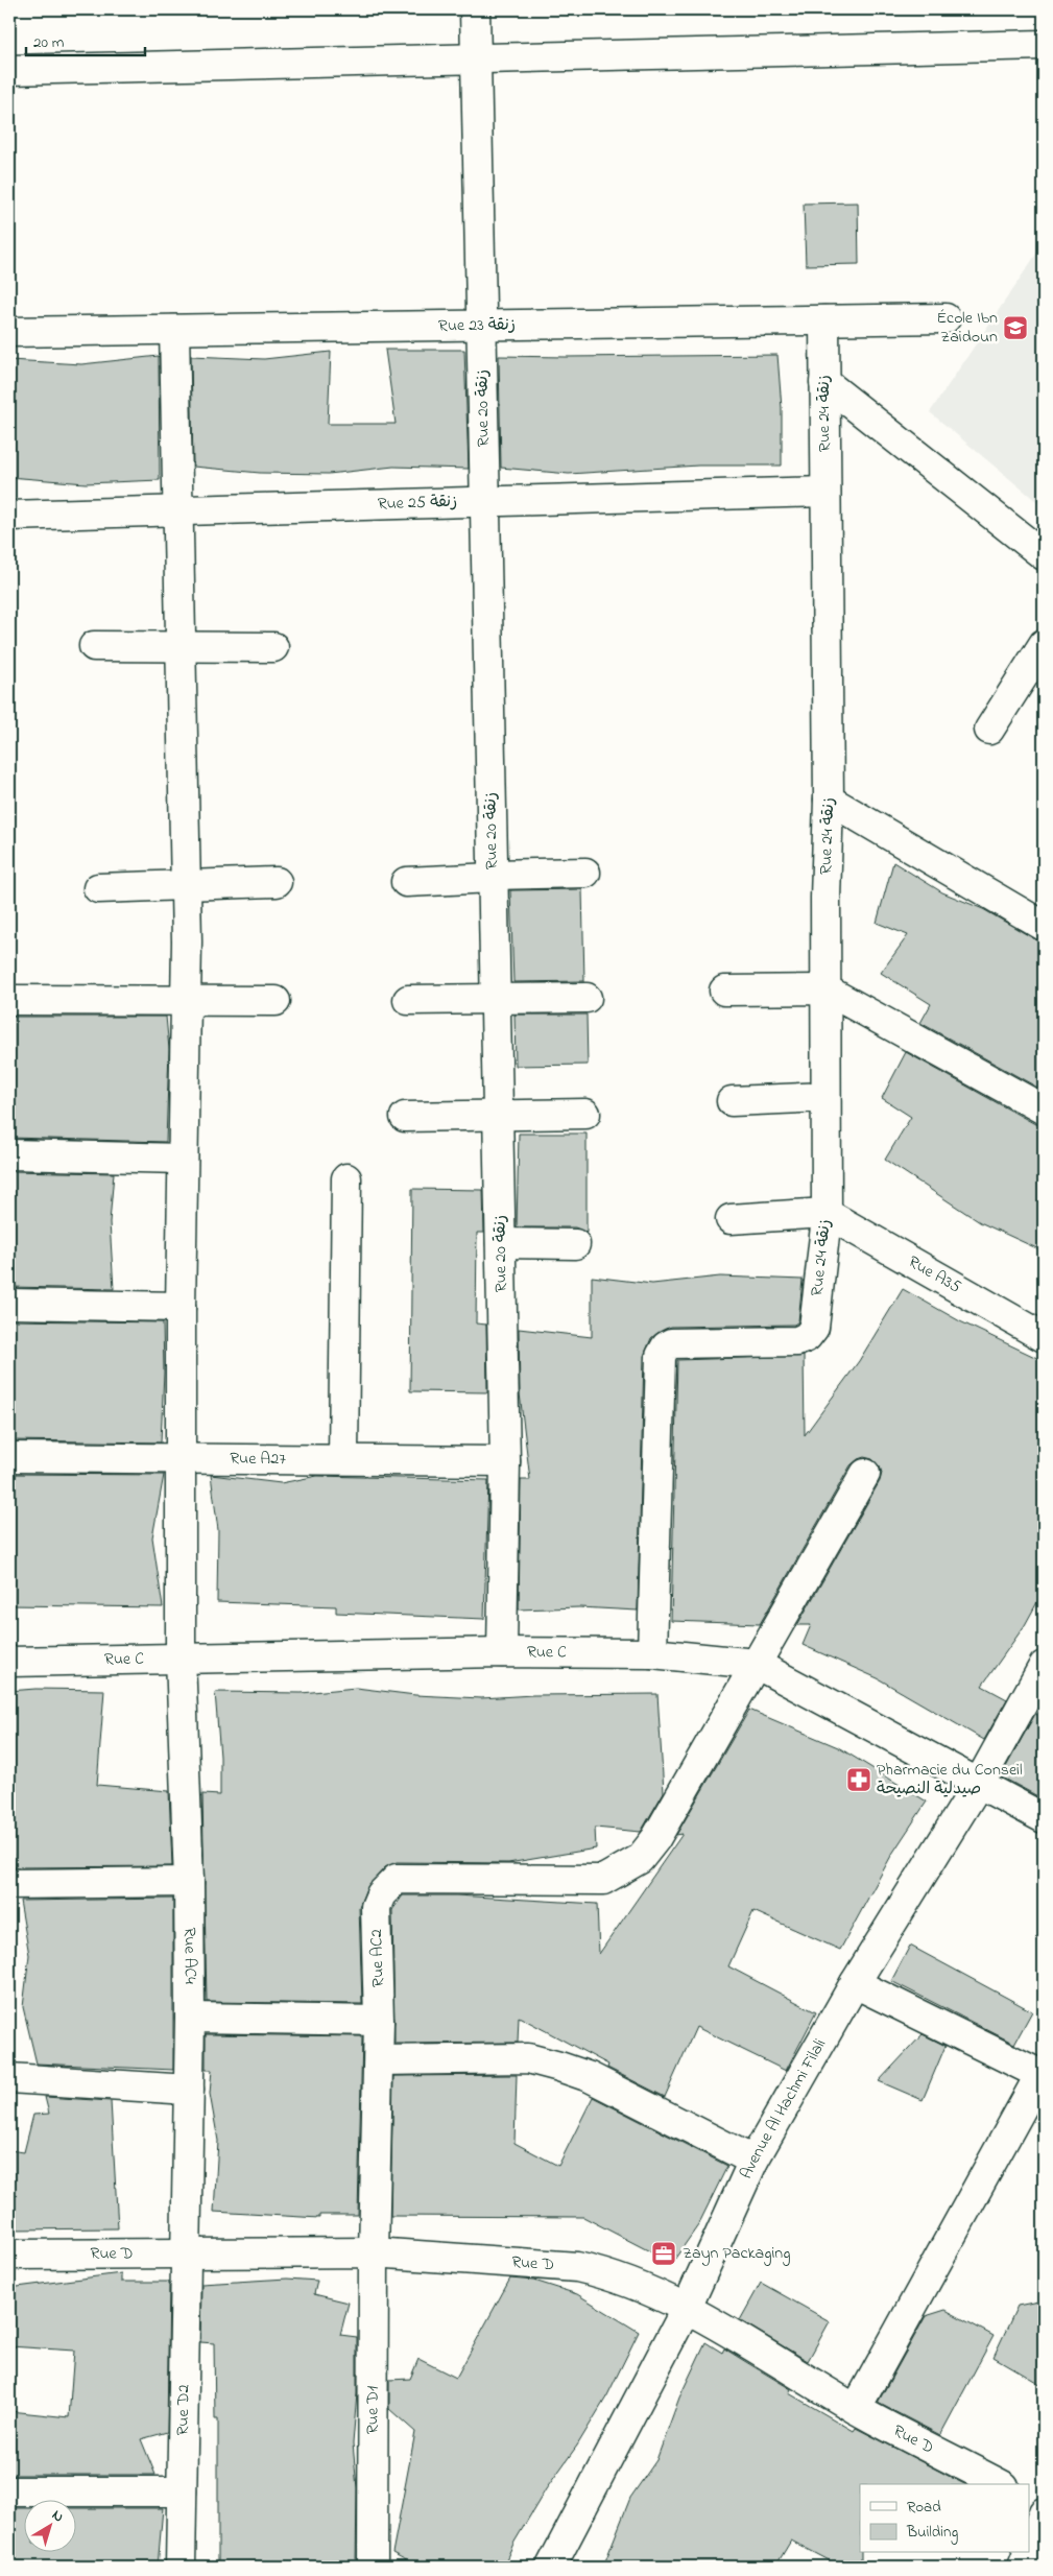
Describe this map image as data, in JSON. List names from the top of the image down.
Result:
{
  "streets": {
    "street": [
      "Rue 23 زنقة",
      "Rue 20 زنقة",
      "Rue 24 زنقة",
      "Rue 25 زنقة",
      "Rue A35",
      "Rue A27",
      "Rue C",
      "Rue AC4",
      "Rue AC2",
      "Avenue Al Hachmi Filali",
      "Rue D",
      "Rue D2",
      "Rue D1"
    ]
  },
  "crossings": [
    ["Rue 23 زنقة", "Rue 20 زنقة"],
    ["Rue 23 زنقة", "Rue 24 زنقة"],
    ["Rue 23 زنقة", "Rue AC4"],
    ["Rue 20 زنقة", "Rue 25 زنقة"],
    ["Rue 20 زنقة", "Rue A27"],
    ["Rue 20 زنقة", "Rue C"],
    ["Rue 24 زنقة", "Rue 25 زنقة"],
    ["Rue 24 زنقة", "Rue A35"],
    ["Rue 24 زنقة", "Rue C"],
    ["Rue 25 زنقة", "Rue AC4"],
    ["Rue A27", "Rue AC4"],
    ["Rue C", "Rue AC4"],
    ["Rue C", "Rue AC2"],
    ["Rue C", "Avenue Al Hachmi Filali"],
    ["Rue AC4", "Rue D"],
    ["Rue AC4", "Rue D2"],
    ["Rue AC2", "Rue D"],
    ["Rue AC2", "Rue D1"],
    ["Avenue Al Hachmi Filali", "Rue D"],
    ["Rue D", "Rue D2"],
    ["Rue D", "Rue D1"]
  ],
  "places": {
    "school or university": ["École Ibn Zaidoun"],
    "pharmacy": ["Pharmacie du Conseil صيدلية النصيحة"],
    "office": ["Zayn Packaging"]
  },
  "legend": ["Road", "Building"],
  "scale_bar": "20 m",
  "north": "top right"
}
